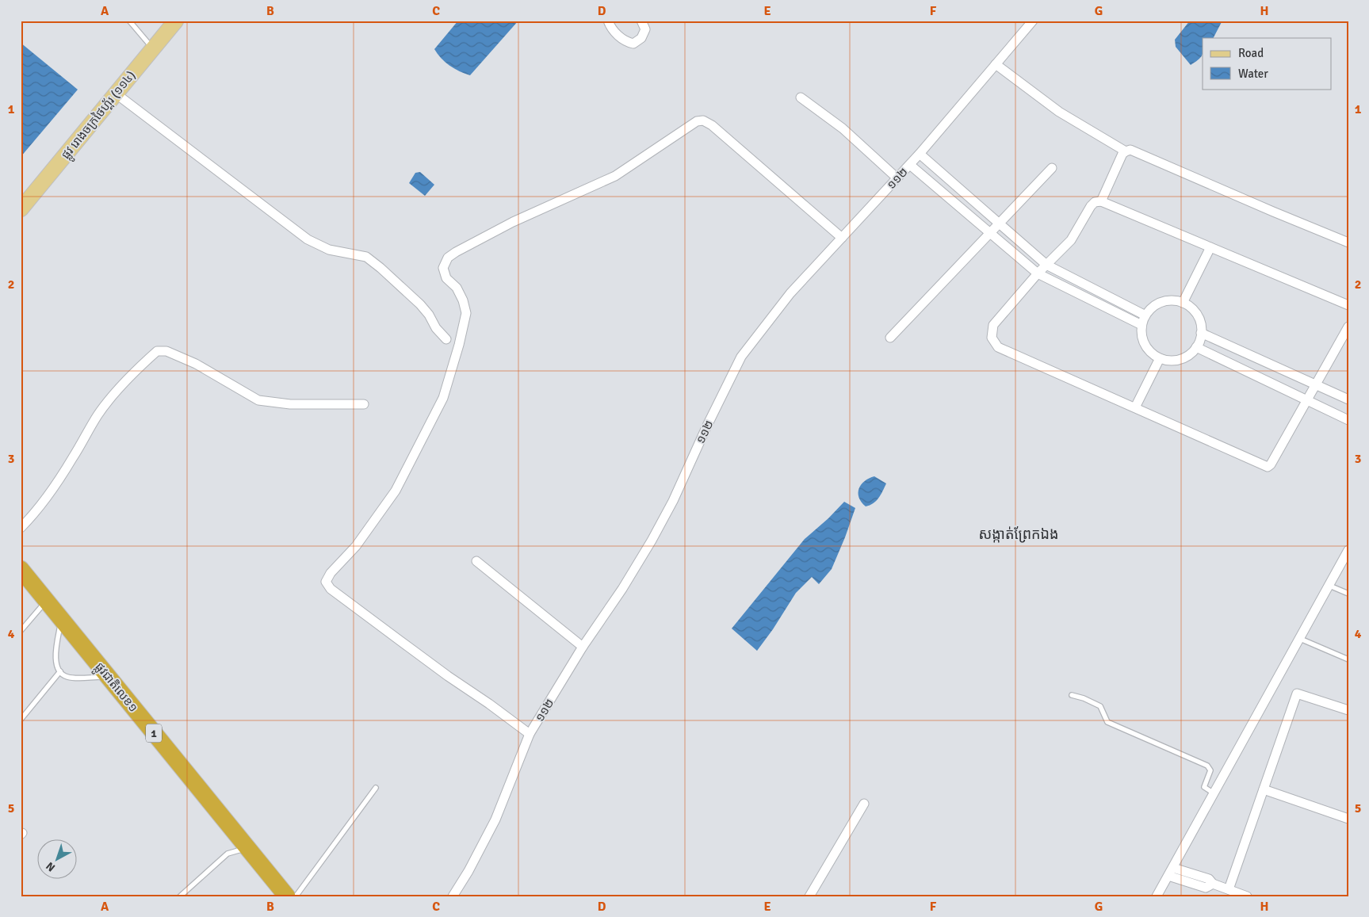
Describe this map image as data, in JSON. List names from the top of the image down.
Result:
{
  "streets": {
    "highway": ["ផ្លូវជាតិលេខ១", "1"],
    "main road": ["ផ្លូវ រោងចក្រថៃហ្គ័រ (១១៤)"],
    "street": ["១១២"]
  },
  "districts": ["សង្កាត់ព្រែកឯង"],
  "legend": ["Road", "Water"],
  "north": "bottom left",
  "grid": {
    "columns": [
      "A",
      "B",
      "C",
      "D",
      "E",
      "F",
      "G",
      "H"
    ],
    "rows": [
      "1",
      "2",
      "3",
      "4",
      "5"
    ]
  }
}
